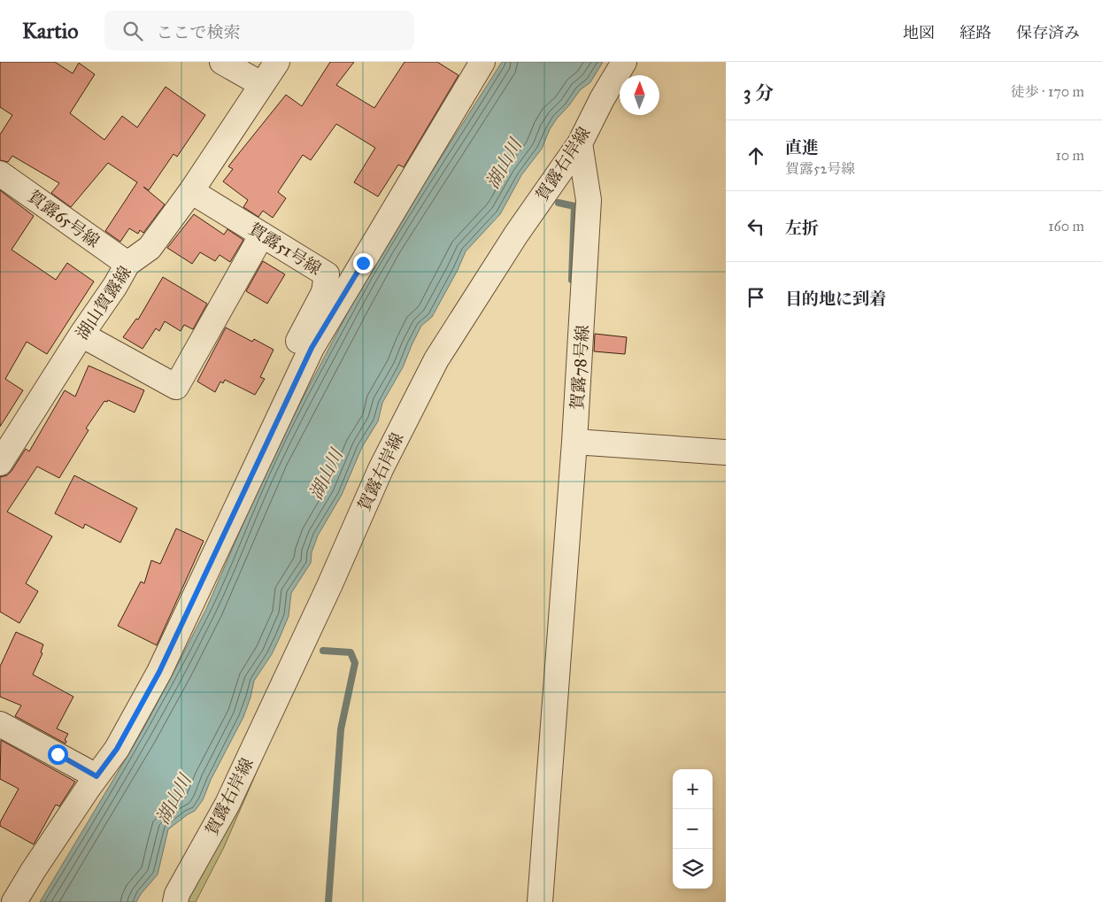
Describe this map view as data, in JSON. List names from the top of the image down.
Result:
{
  "streets": {
    "street": [
      "賀露右岸線",
      "賀露65号線",
      "賀露51号線",
      "湖山賀露線",
      "賀露78号線"
    ]
  },
  "crossings": [
    ["賀露右岸線", "賀露78号線"],
    ["賀露65号線", "湖山賀露線"],
    ["賀露51号線", "湖山賀露線"]
  ],
  "water": ["湖山川"],
  "north": "top",
  "page": {
    "header": "Kartio",
    "search": "ここで検索",
    "nav": ["地図", "経路", "保存済み"],
    "heading": ["3 分", "徒歩 · 170 m"],
    "list": [
      ["直進", "賀露52号線", "10 m"],
      ["左折", "160 m"],
      "目的地に到着"
    ],
    "map_buttons": ["+", "−"]
  }
}
